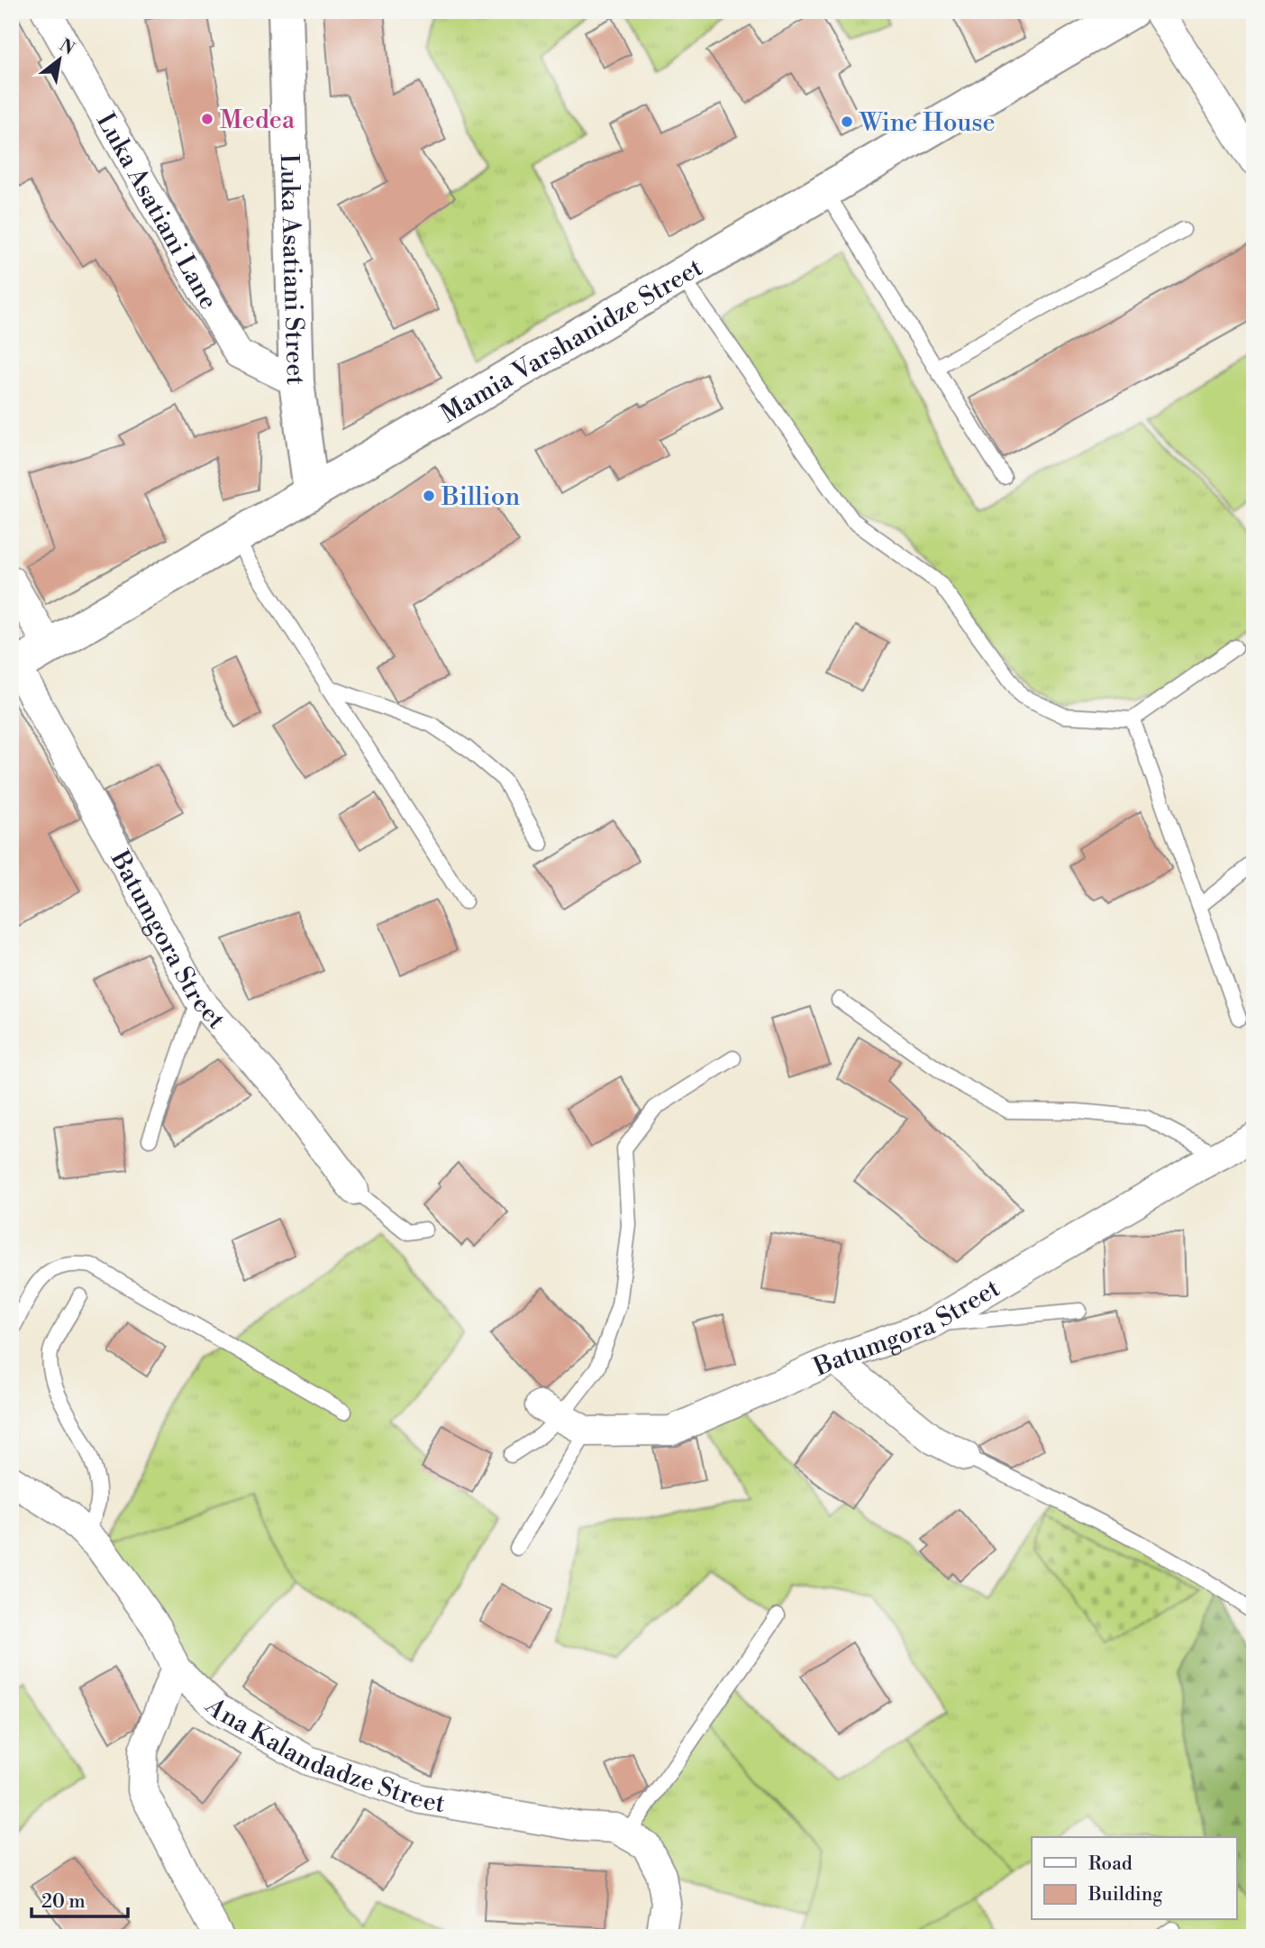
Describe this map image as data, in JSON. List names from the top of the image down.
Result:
{
  "streets": {
    "street": [
      "Luka Asatiani Lane",
      "Luka Asatiani Street",
      "Mamia Varshanidze Street",
      "Batumgora Street",
      "Ana Kalandadze Street"
    ]
  },
  "crossings": [
    ["Luka Asatiani Lane", "Luka Asatiani Street"],
    ["Luka Asatiani Street", "Mamia Varshanidze Street"],
    ["Mamia Varshanidze Street", "Batumgora Street"]
  ],
  "places": ["Medea", "Wine House", "Billion"],
  "legend": ["Road", "Building"],
  "scale_bar": "20 m",
  "north": "top right"
}
